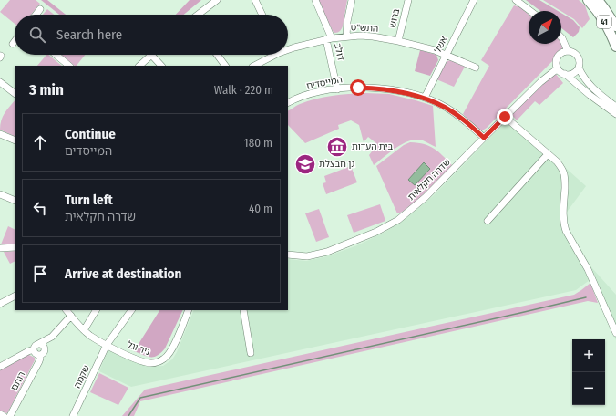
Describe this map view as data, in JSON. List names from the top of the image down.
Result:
{
  "streets": {
    "highway": ["41"],
    "street": [
      "ברוש",
      "התש\"ט",
      "אשל",
      "דולב",
      "המייסדים",
      "שדרה חקלאית",
      "ניר וגל",
      "שקמה",
      "רותם"
    ]
  },
  "crossings": [
    ["ברוש", "התש\"ט"],
    ["התש\"ט", "אשל"],
    ["התש\"ט", "דולב"],
    ["אשל", "המייסדים"],
    ["דולב", "המייסדים"],
    ["המייסדים", "שדרה חקלאית"],
    ["ניר וגל", "שקמה"],
    ["ניר וגל", "רותם"]
  ],
  "places": {
    "museum": ["בית העדות"],
    "school or university": ["גן חבצלת"]
  },
  "north": "top right",
  "page": {
    "search": "Search here",
    "heading": ["3 min", "Walk · 220 m"],
    "list": [
      ["Continue", "המייסדים", "180 m"],
      ["Turn left", "שדרה חקלאית", "40 m"],
      "Arrive at destination"
    ],
    "map_buttons": ["+", "−"]
  }
}
